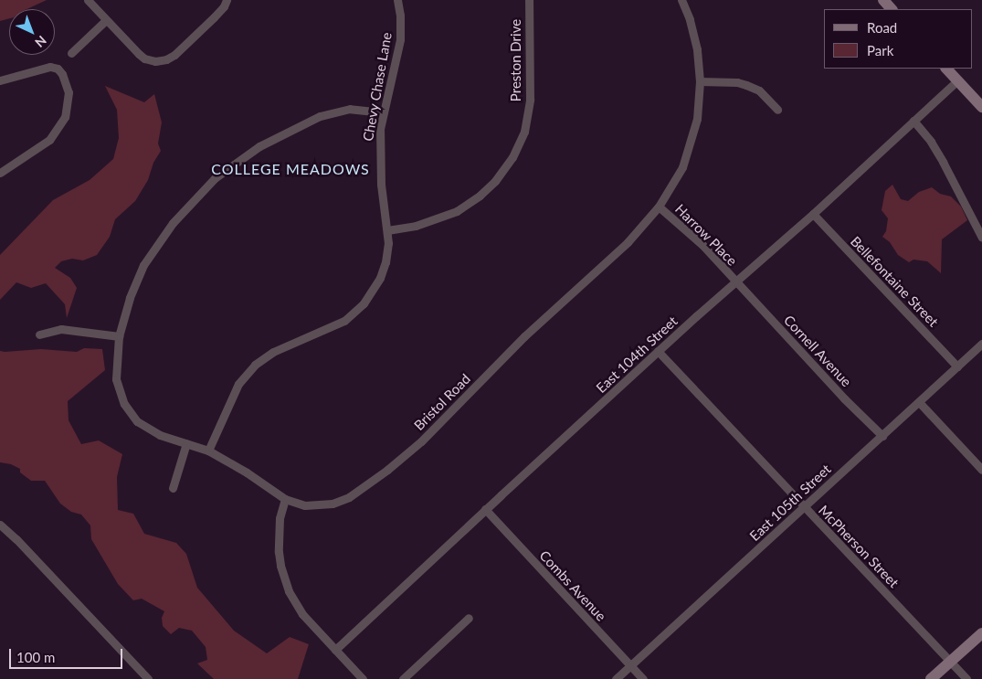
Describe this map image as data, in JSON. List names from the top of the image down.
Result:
{
  "streets": {
    "street": [
      "Preston Drive",
      "Chevy Chase Lane",
      "Harrow Place",
      "Bellefontaine Street",
      "Cornell Avenue",
      "East 104th Street",
      "Bristol Road",
      "East 105th Street",
      "McPherson Street",
      "Combs Avenue"
    ]
  },
  "crossings": [
    ["Preston Drive", "Chevy Chase Lane"],
    ["Chevy Chase Lane", "Bristol Road"],
    ["Harrow Place", "Cornell Avenue"],
    ["Harrow Place", "East 104th Street"],
    ["Harrow Place", "Bristol Road"],
    ["Bellefontaine Street", "East 104th Street"],
    ["Bellefontaine Street", "East 105th Street"],
    ["Cornell Avenue", "East 104th Street"],
    ["Cornell Avenue", "East 105th Street"],
    ["East 104th Street", "McPherson Street"],
    ["East 104th Street", "Combs Avenue"],
    ["East 105th Street", "McPherson Street"],
    ["East 105th Street", "Combs Avenue"]
  ],
  "districts": ["COLLEGE MEADOWS"],
  "legend": ["Road", "Park"],
  "scale_bar": "100 m",
  "north": "bottom right"
}
